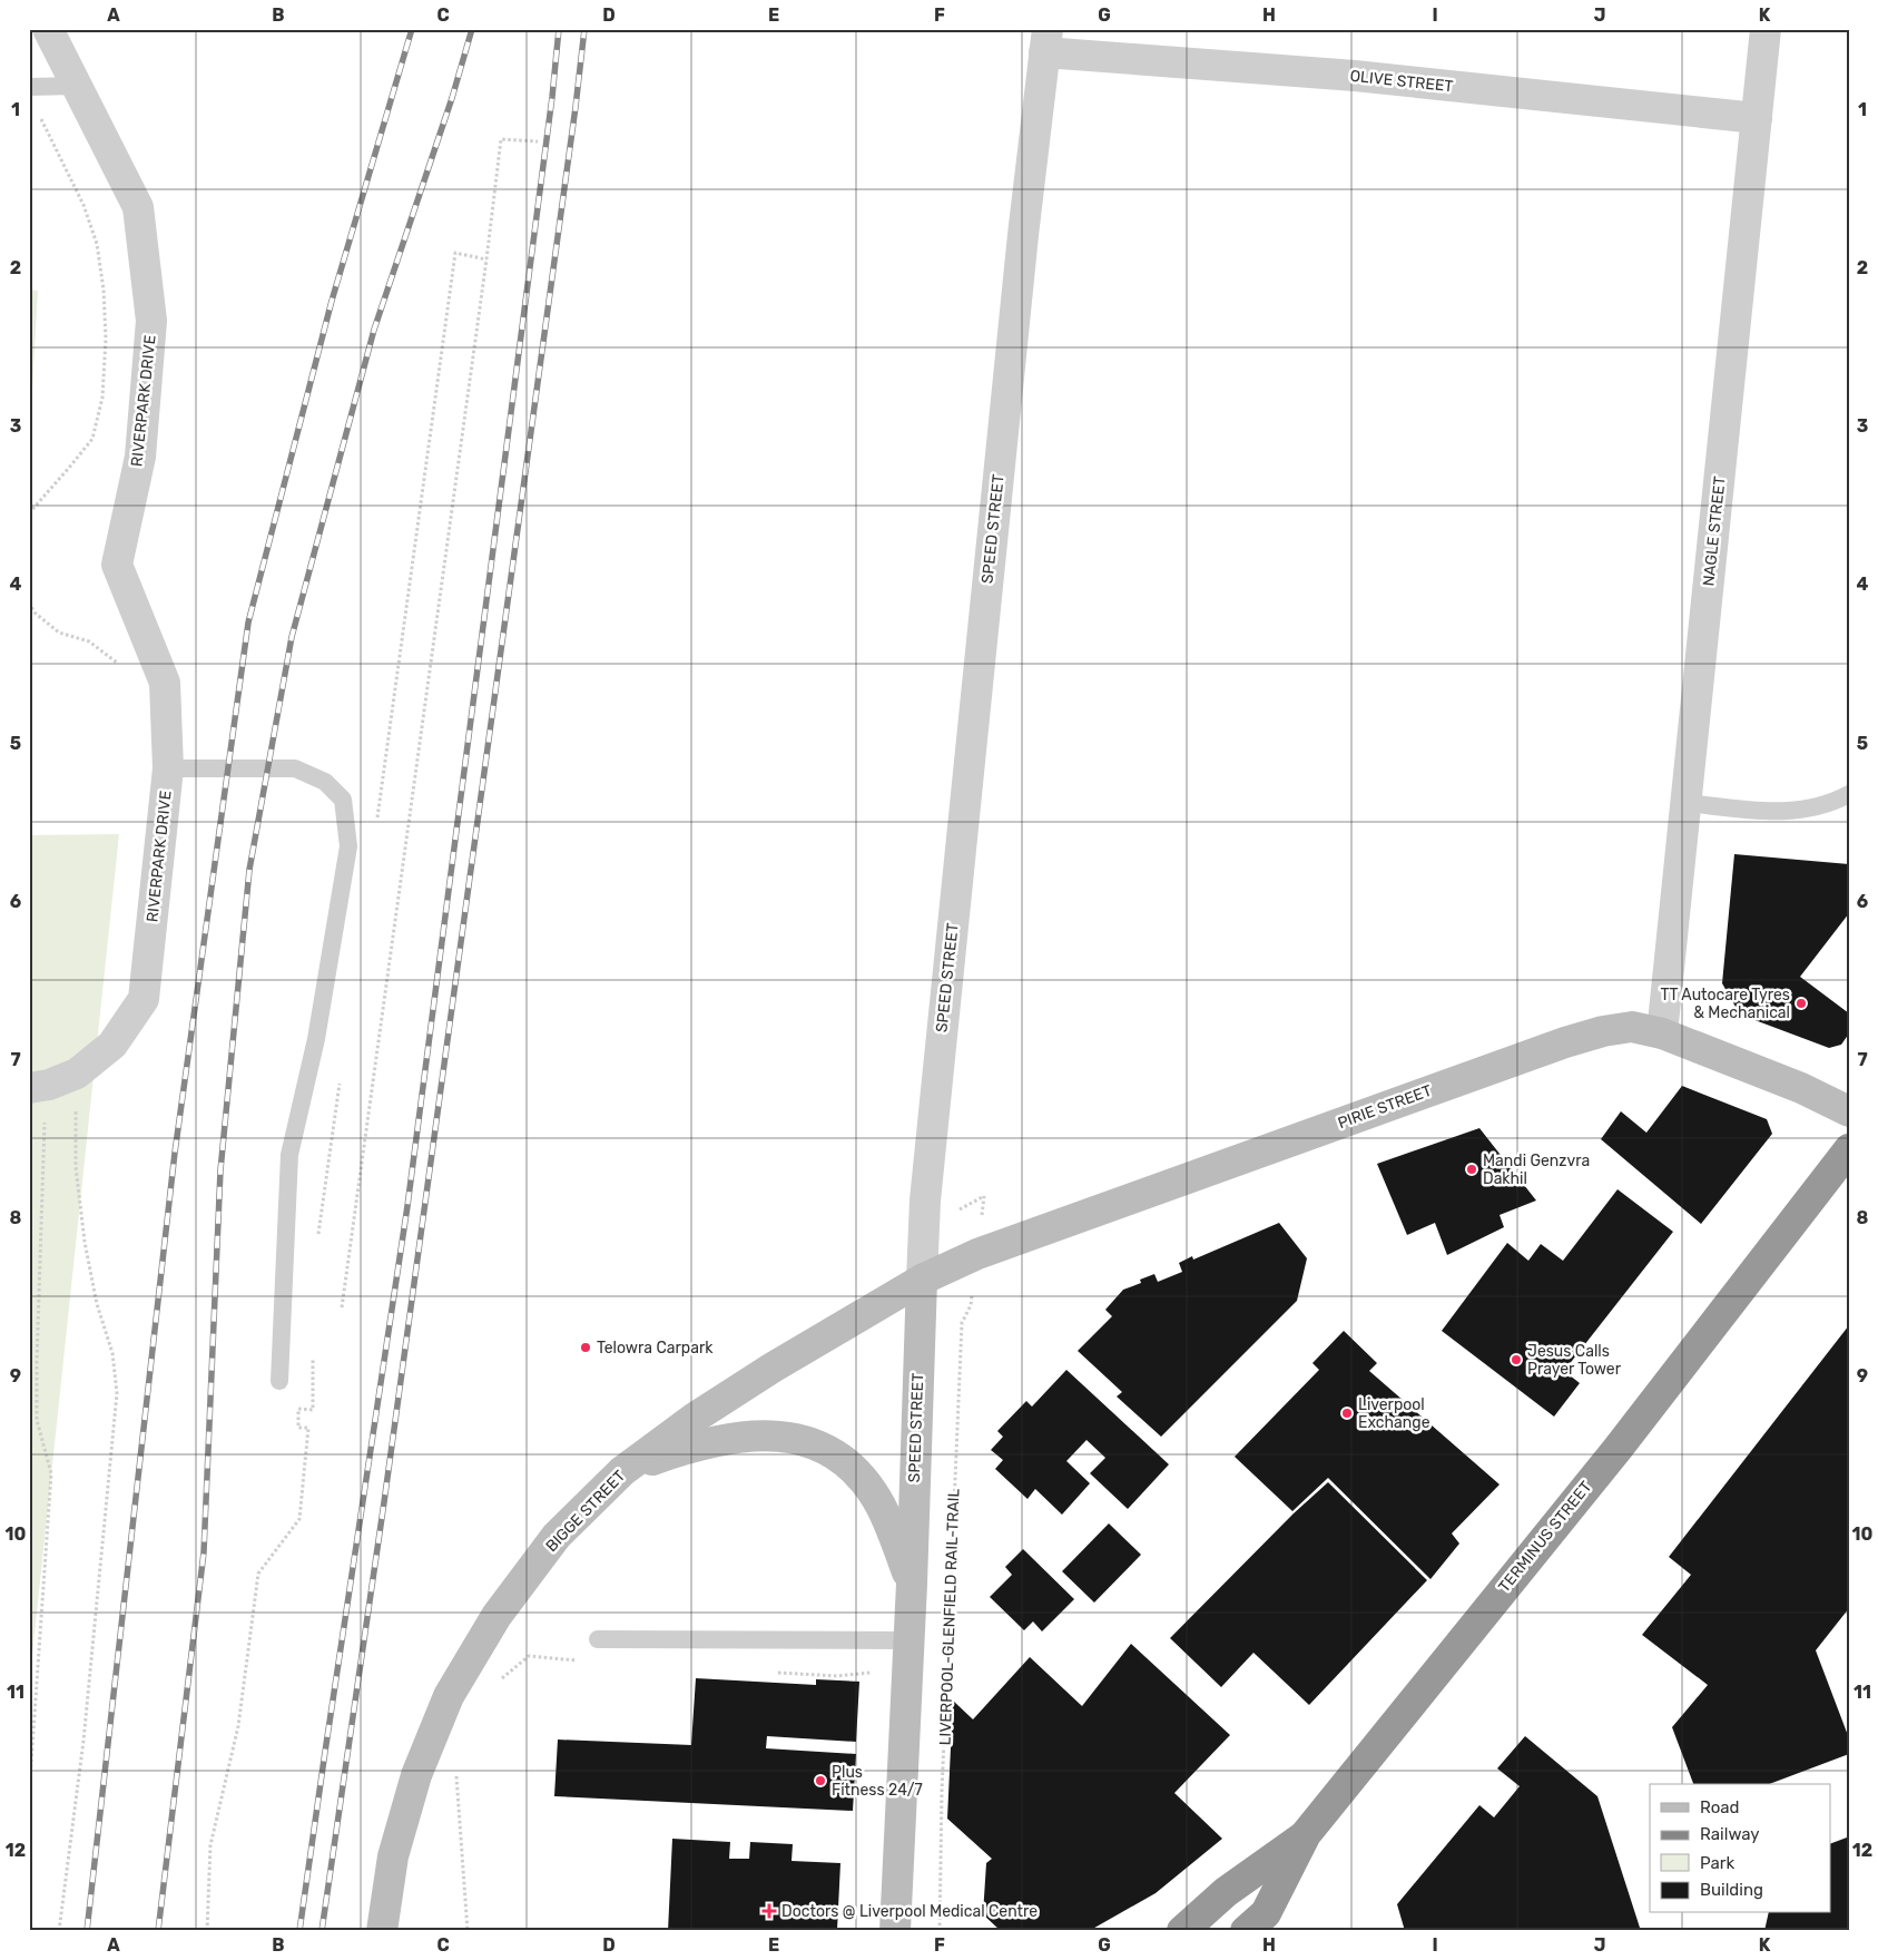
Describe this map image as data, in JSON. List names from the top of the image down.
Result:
{
  "streets": {
    "highway": ["TERMINUS STREET"],
    "street": [
      "OLIVE STREET",
      "RIVERPARK DRIVE",
      "SPEED STREET",
      "NAGLE STREET",
      "PIRIE STREET",
      "BIGGE STREET"
    ],
    "path": ["LIVERPOOL-GLENFIELD RAIL-TRAIL"]
  },
  "crossings": [
    ["OLIVE STREET", "SPEED STREET"],
    ["OLIVE STREET", "NAGLE STREET"],
    ["SPEED STREET", "PIRIE STREET"],
    ["SPEED STREET", "BIGGE STREET"],
    ["NAGLE STREET", "PIRIE STREET"],
    ["PIRIE STREET", "BIGGE STREET"]
  ],
  "places": {
    "other": [
      "TT Autocare Tyres & Mechanical",
      "Mandi Genzvra Dakhil",
      "Telowra Carpark",
      "Jesus Calls Prayer Tower",
      "Liverpool Exchange",
      "Plus Fitness 24/7"
    ],
    "health": ["Doctors @ Liverpool Medical Centre"]
  },
  "legend": [
    "Road",
    "Railway",
    "Park",
    "Building"
  ],
  "grid": {
    "columns": [
      "A",
      "B",
      "C",
      "D",
      "E",
      "F",
      "G",
      "H",
      "I",
      "J",
      "K"
    ],
    "rows": [
      "1",
      "2",
      "3",
      "4",
      "5",
      "6",
      "7",
      "8",
      "9",
      "10",
      "11",
      "12"
    ]
  }
}
